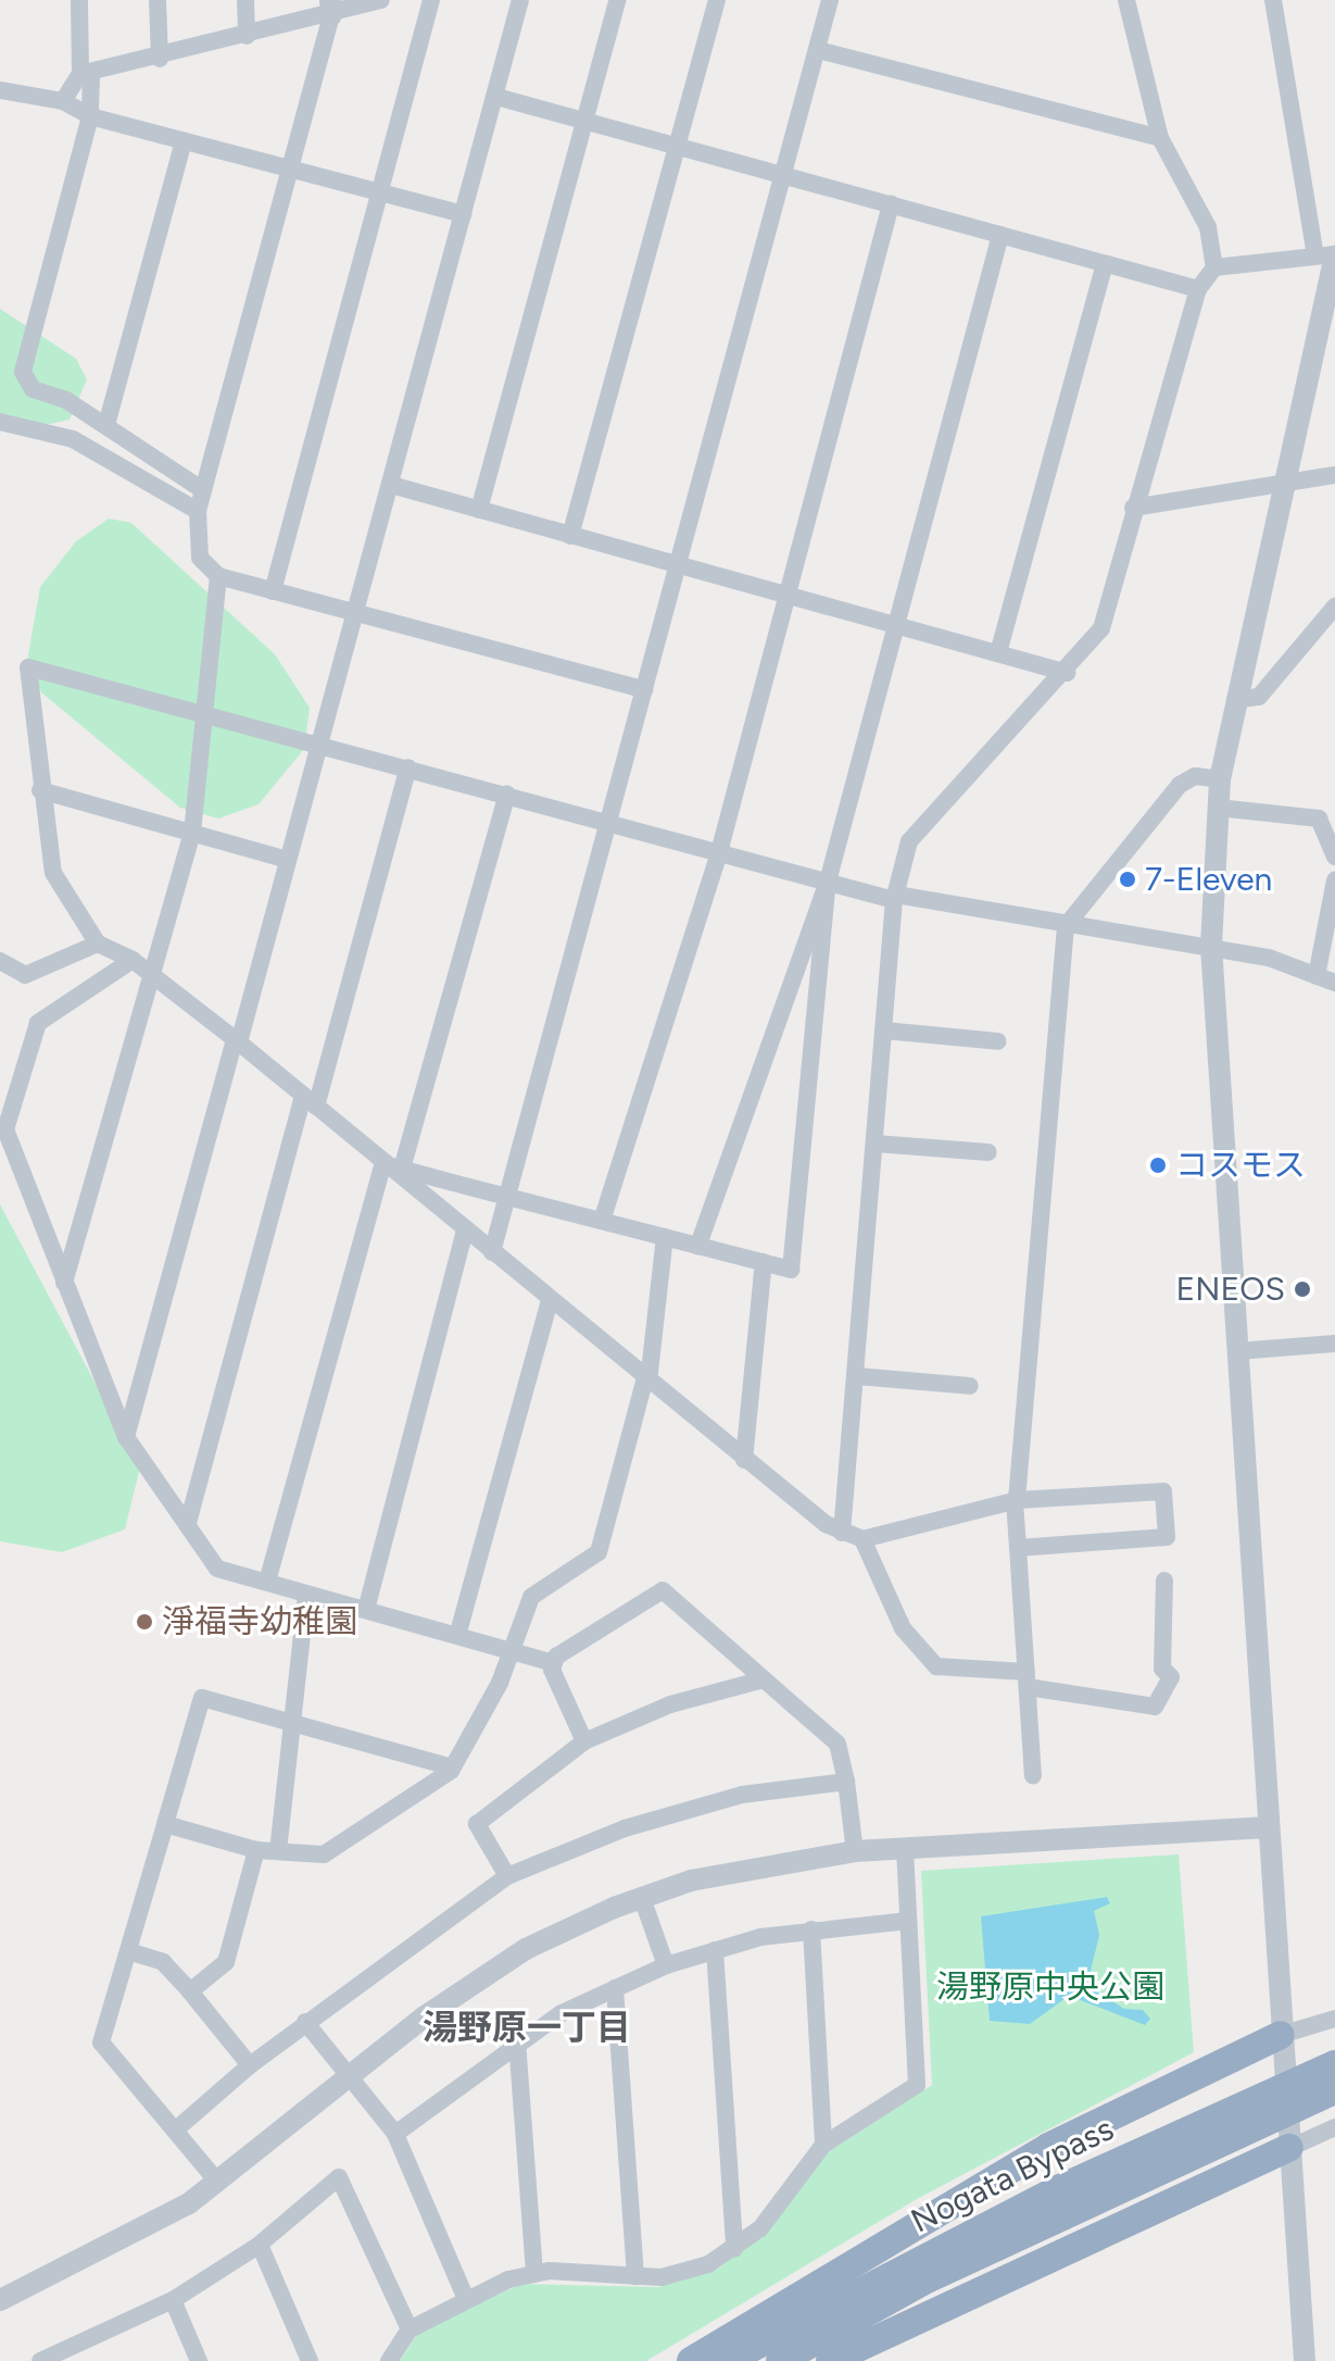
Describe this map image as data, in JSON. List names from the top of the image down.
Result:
{
  "streets": {
    "highway": ["Nogata Bypass"]
  },
  "districts": ["湯野原一丁目"],
  "parks": ["湯野原中央公園"],
  "places": [
    "7-Eleven",
    "コスモス",
    "ENEOS",
    "淨福寺幼稚園"
  ]
}
